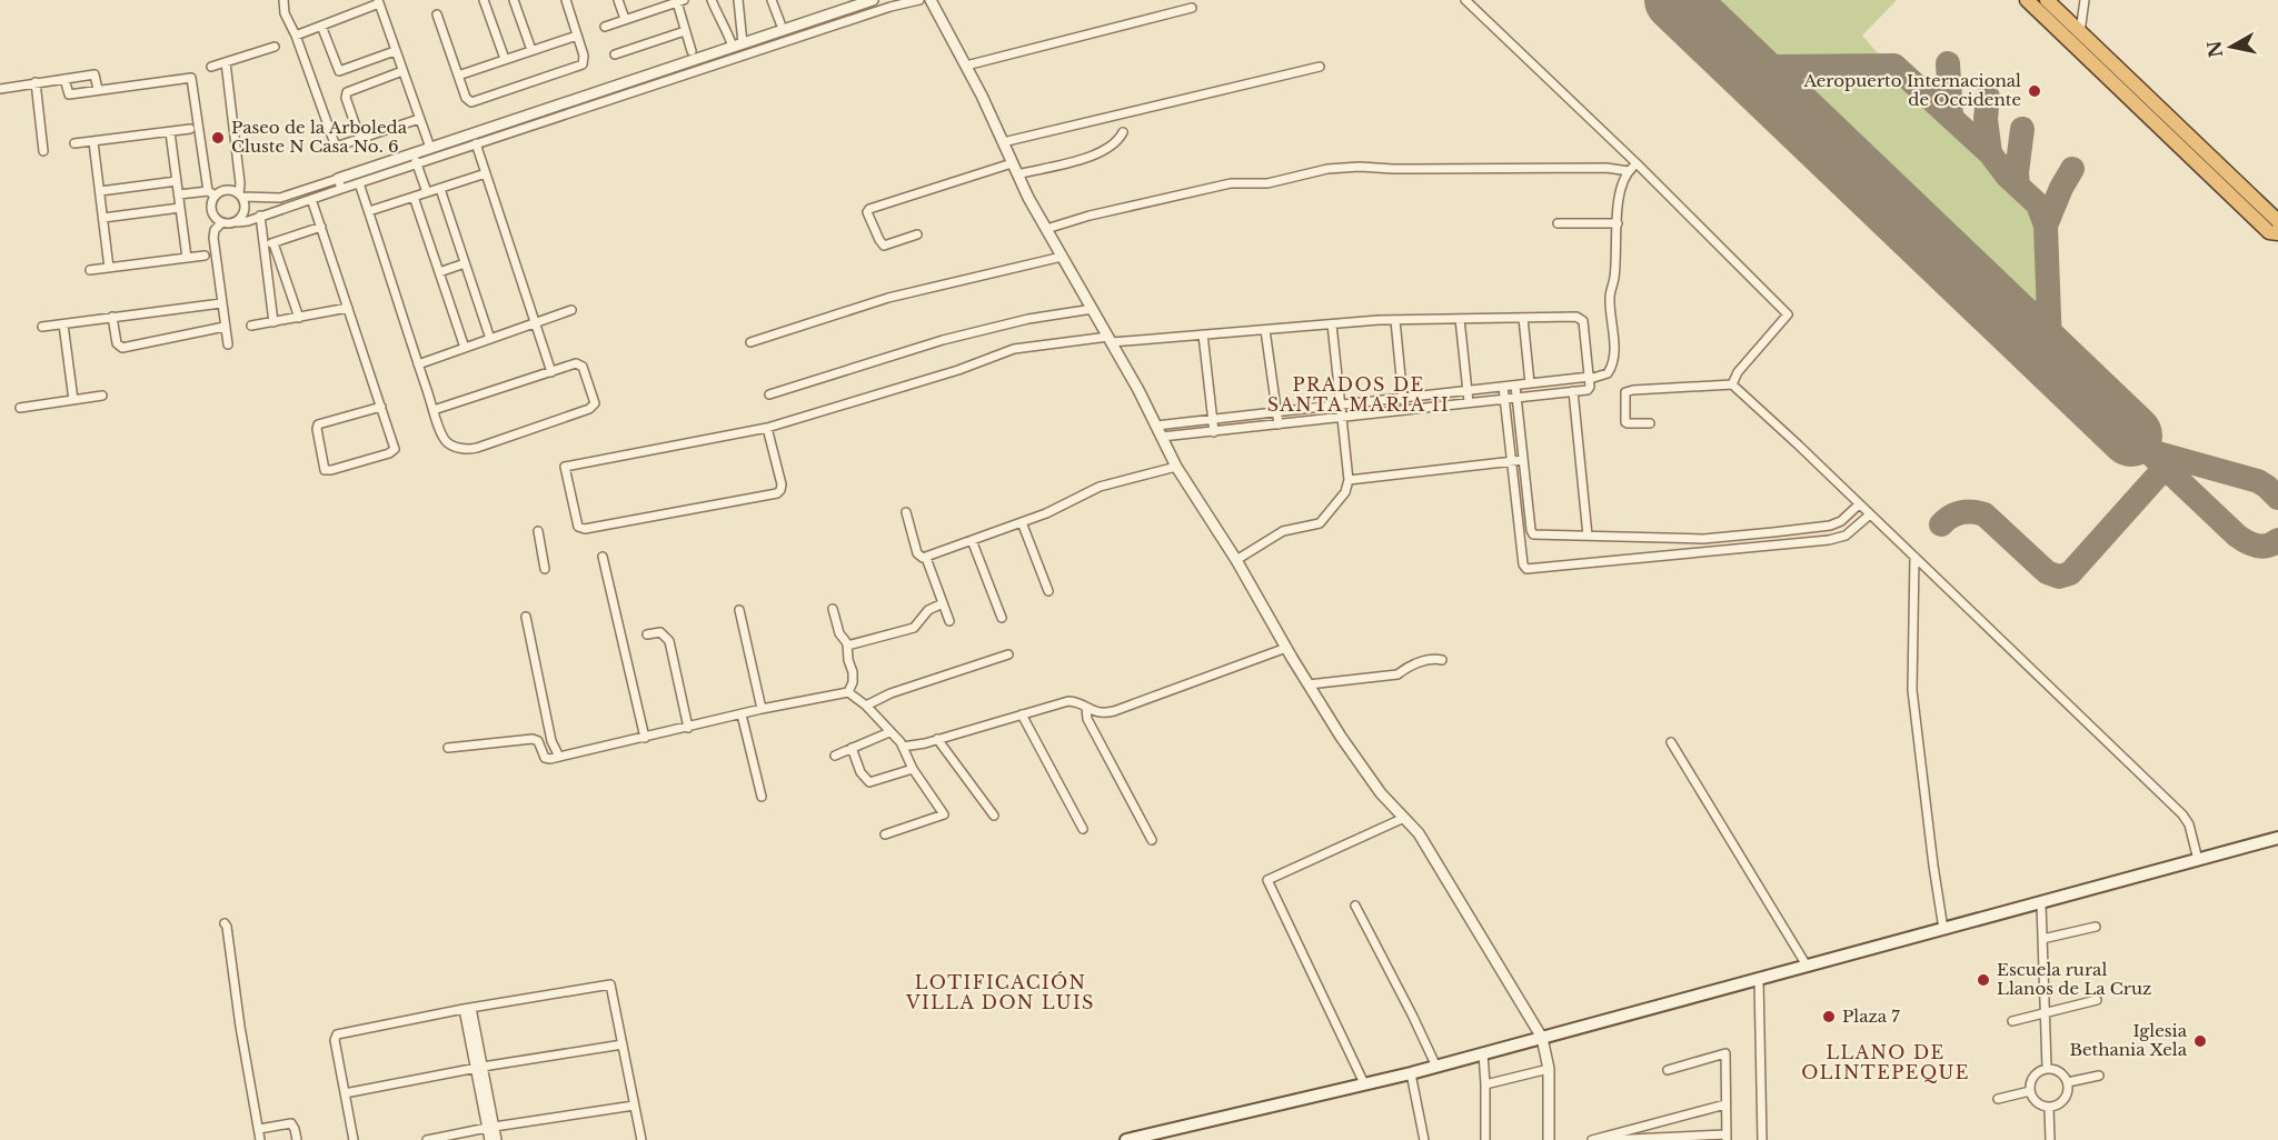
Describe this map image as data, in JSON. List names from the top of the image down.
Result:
{
  "districts": ["PRADOS DE SANTA MARIA II", "LOTIFICACIÓN VILLA DON LUIS", "LLANO DE OLINTEPEQUE"],
  "places": [
    "Aeropuerto Internacional de Occidente",
    "Paseo de la Arboleda Cluste N Casa No. 6",
    "Escuela rural Llanos de La Cruz",
    "Plaza 7",
    "Iglesia Bethania Xela"
  ],
  "north": "left"
}
